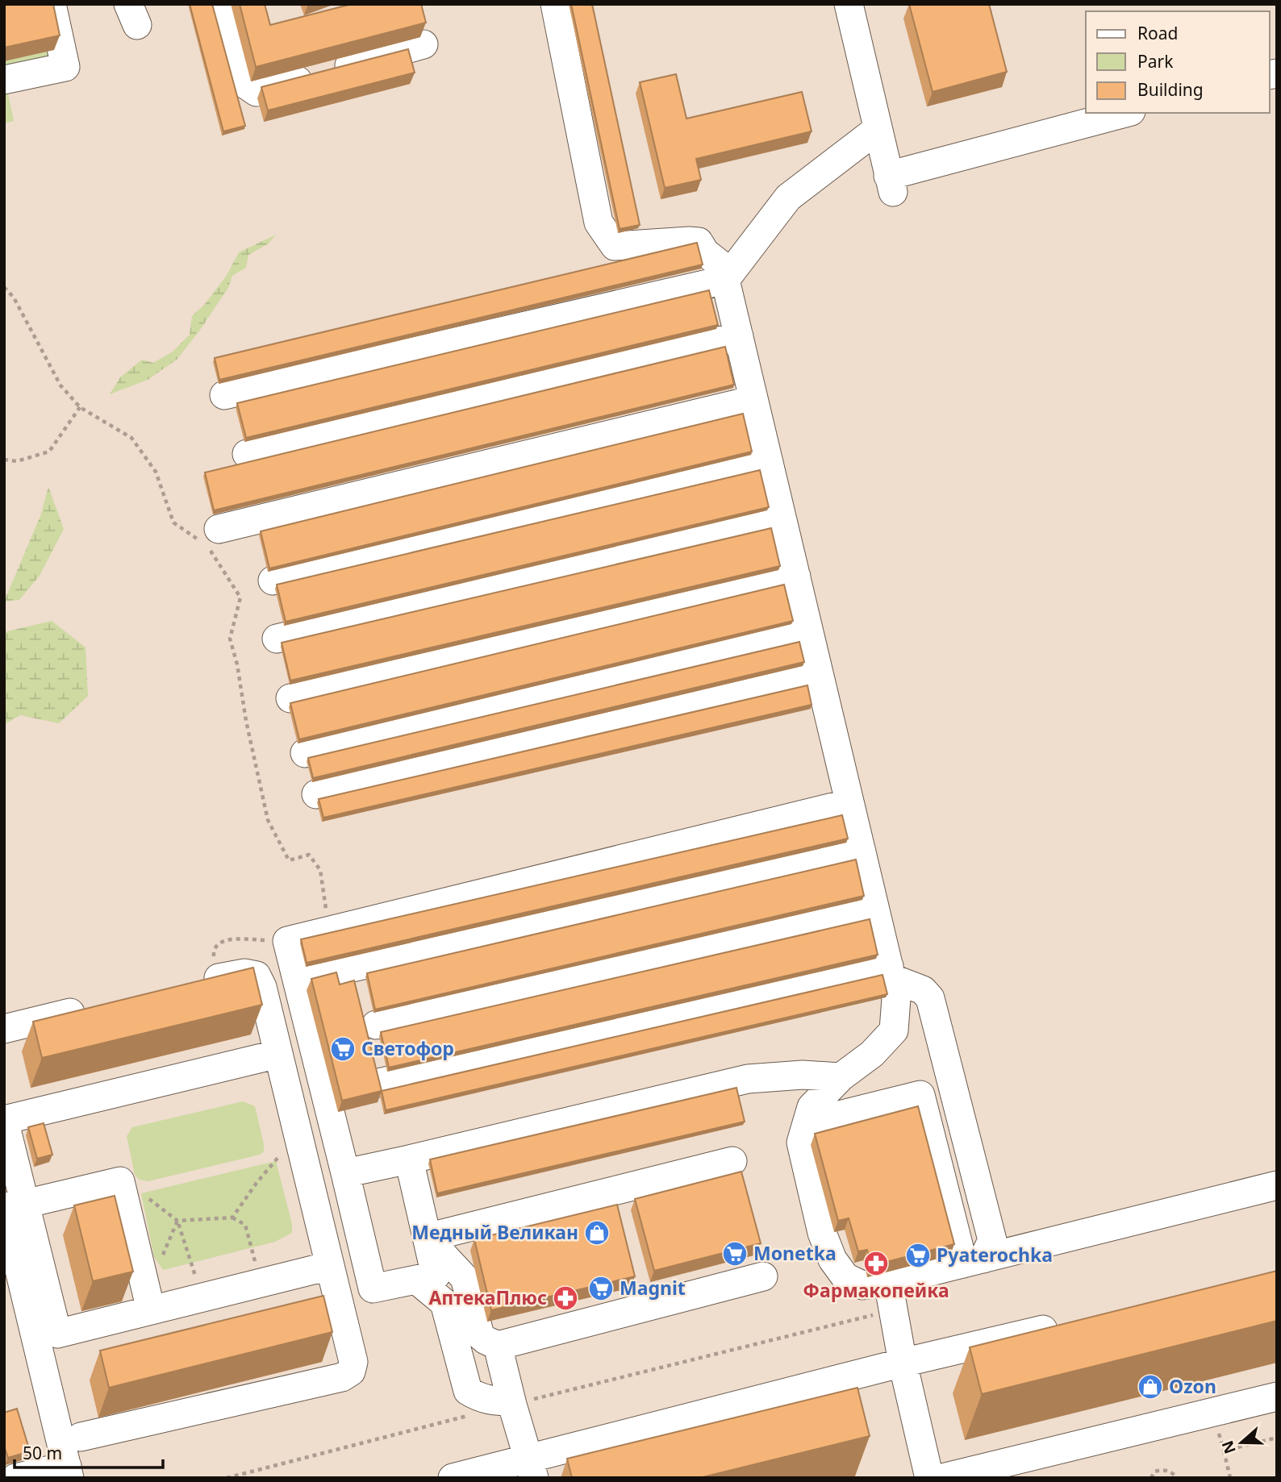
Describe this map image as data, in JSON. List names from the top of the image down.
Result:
{
  "places": {
    "supermarket": [
      "Светофор",
      "Monetka",
      "Pyaterochka",
      "Magnit"
    ],
    "shop": ["Медный Великан", "Ozon"],
    "pharmacy": ["Фармакопейка", "АптекаПлюс"]
  },
  "legend": ["Road", "Park", "Building"],
  "scale_bar": "50 m",
  "north": "left"
}
